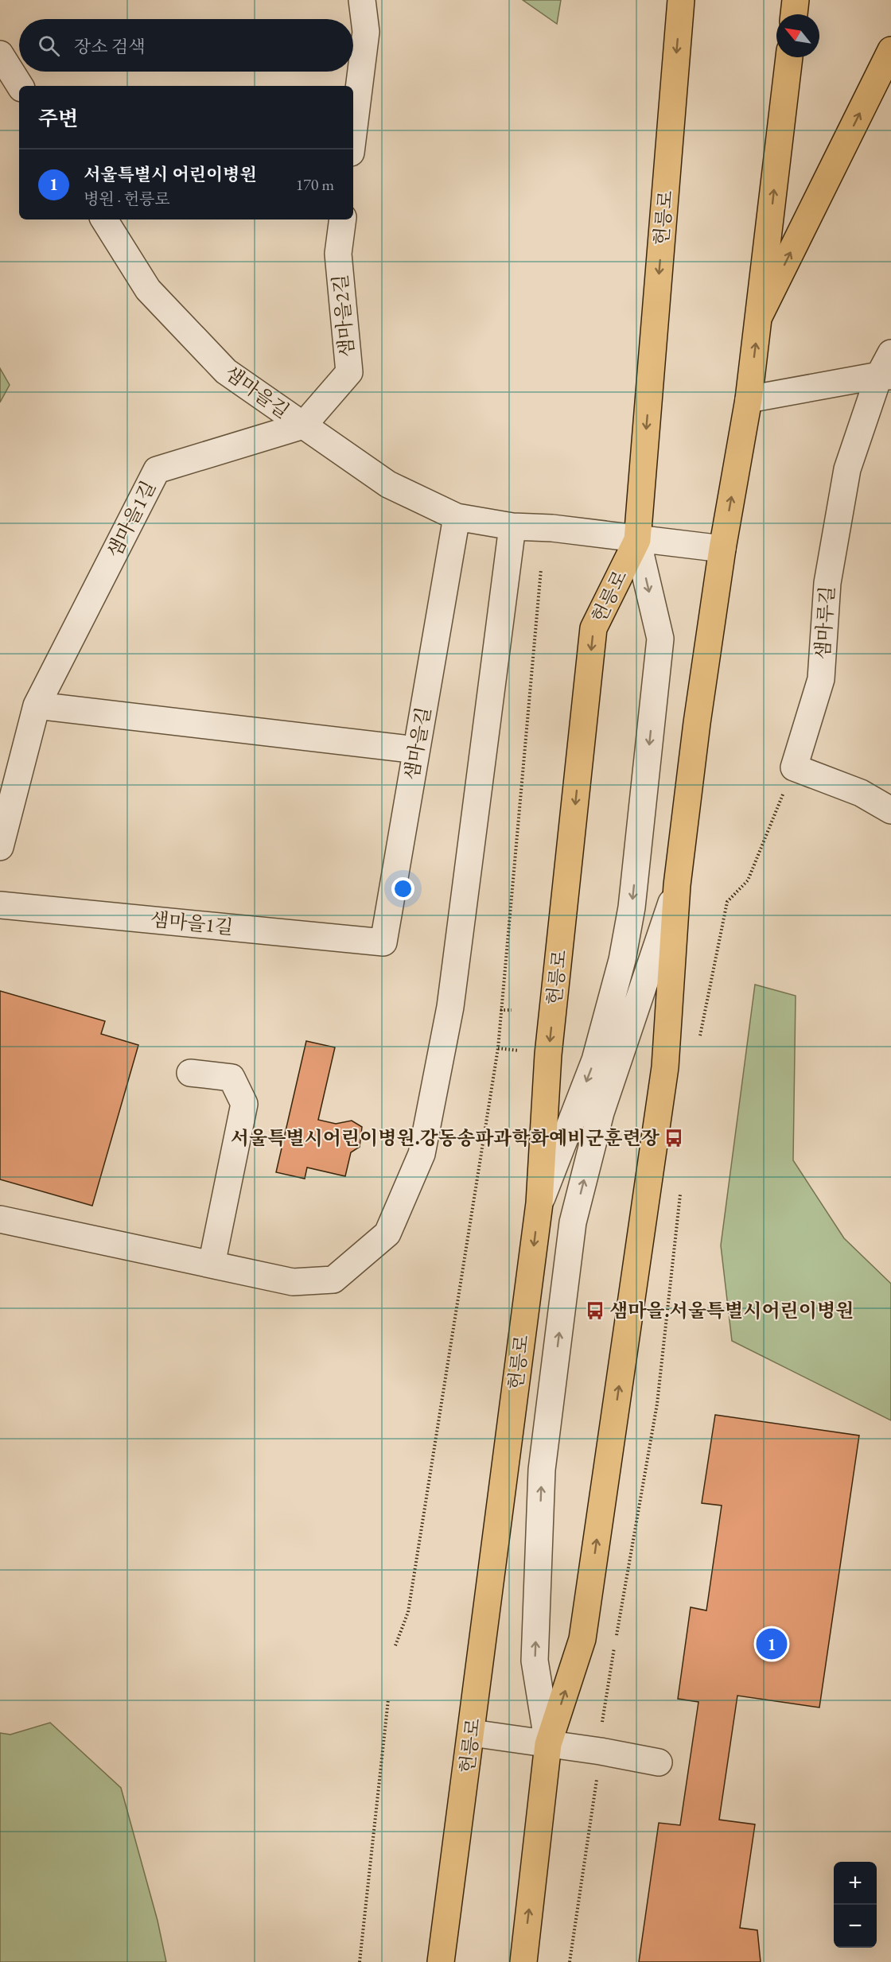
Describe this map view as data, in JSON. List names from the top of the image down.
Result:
{
  "streets": {
    "main road": ["헌릉로"],
    "street": [
      "샘마을2길",
      "샘마을길",
      "샘마을1길",
      "샘마루길"
    ]
  },
  "crossings": [
    ["헌릉로", "샘마을길"],
    ["샘마을2길", "샘마을길"],
    ["샘마을2길", "샘마을1길"],
    ["샘마을길", "샘마을1길"]
  ],
  "places": {
    "bus stop": ["서울특별시어린이병원.강동송파과학화예비군훈련장", "샘마을.서울특별시어린이병원"]
  },
  "north": "top left",
  "page": {
    "search": "장소 검색",
    "heading": "주변",
    "list": [
      {
        "mark": "1",
        "name": "서울특별시 어린이병원",
        "note": "병원 · 헌릉로",
        "value": "170 m"
      }
    ],
    "pins": "1",
    "map_buttons": ["+", "−"]
  }
}
